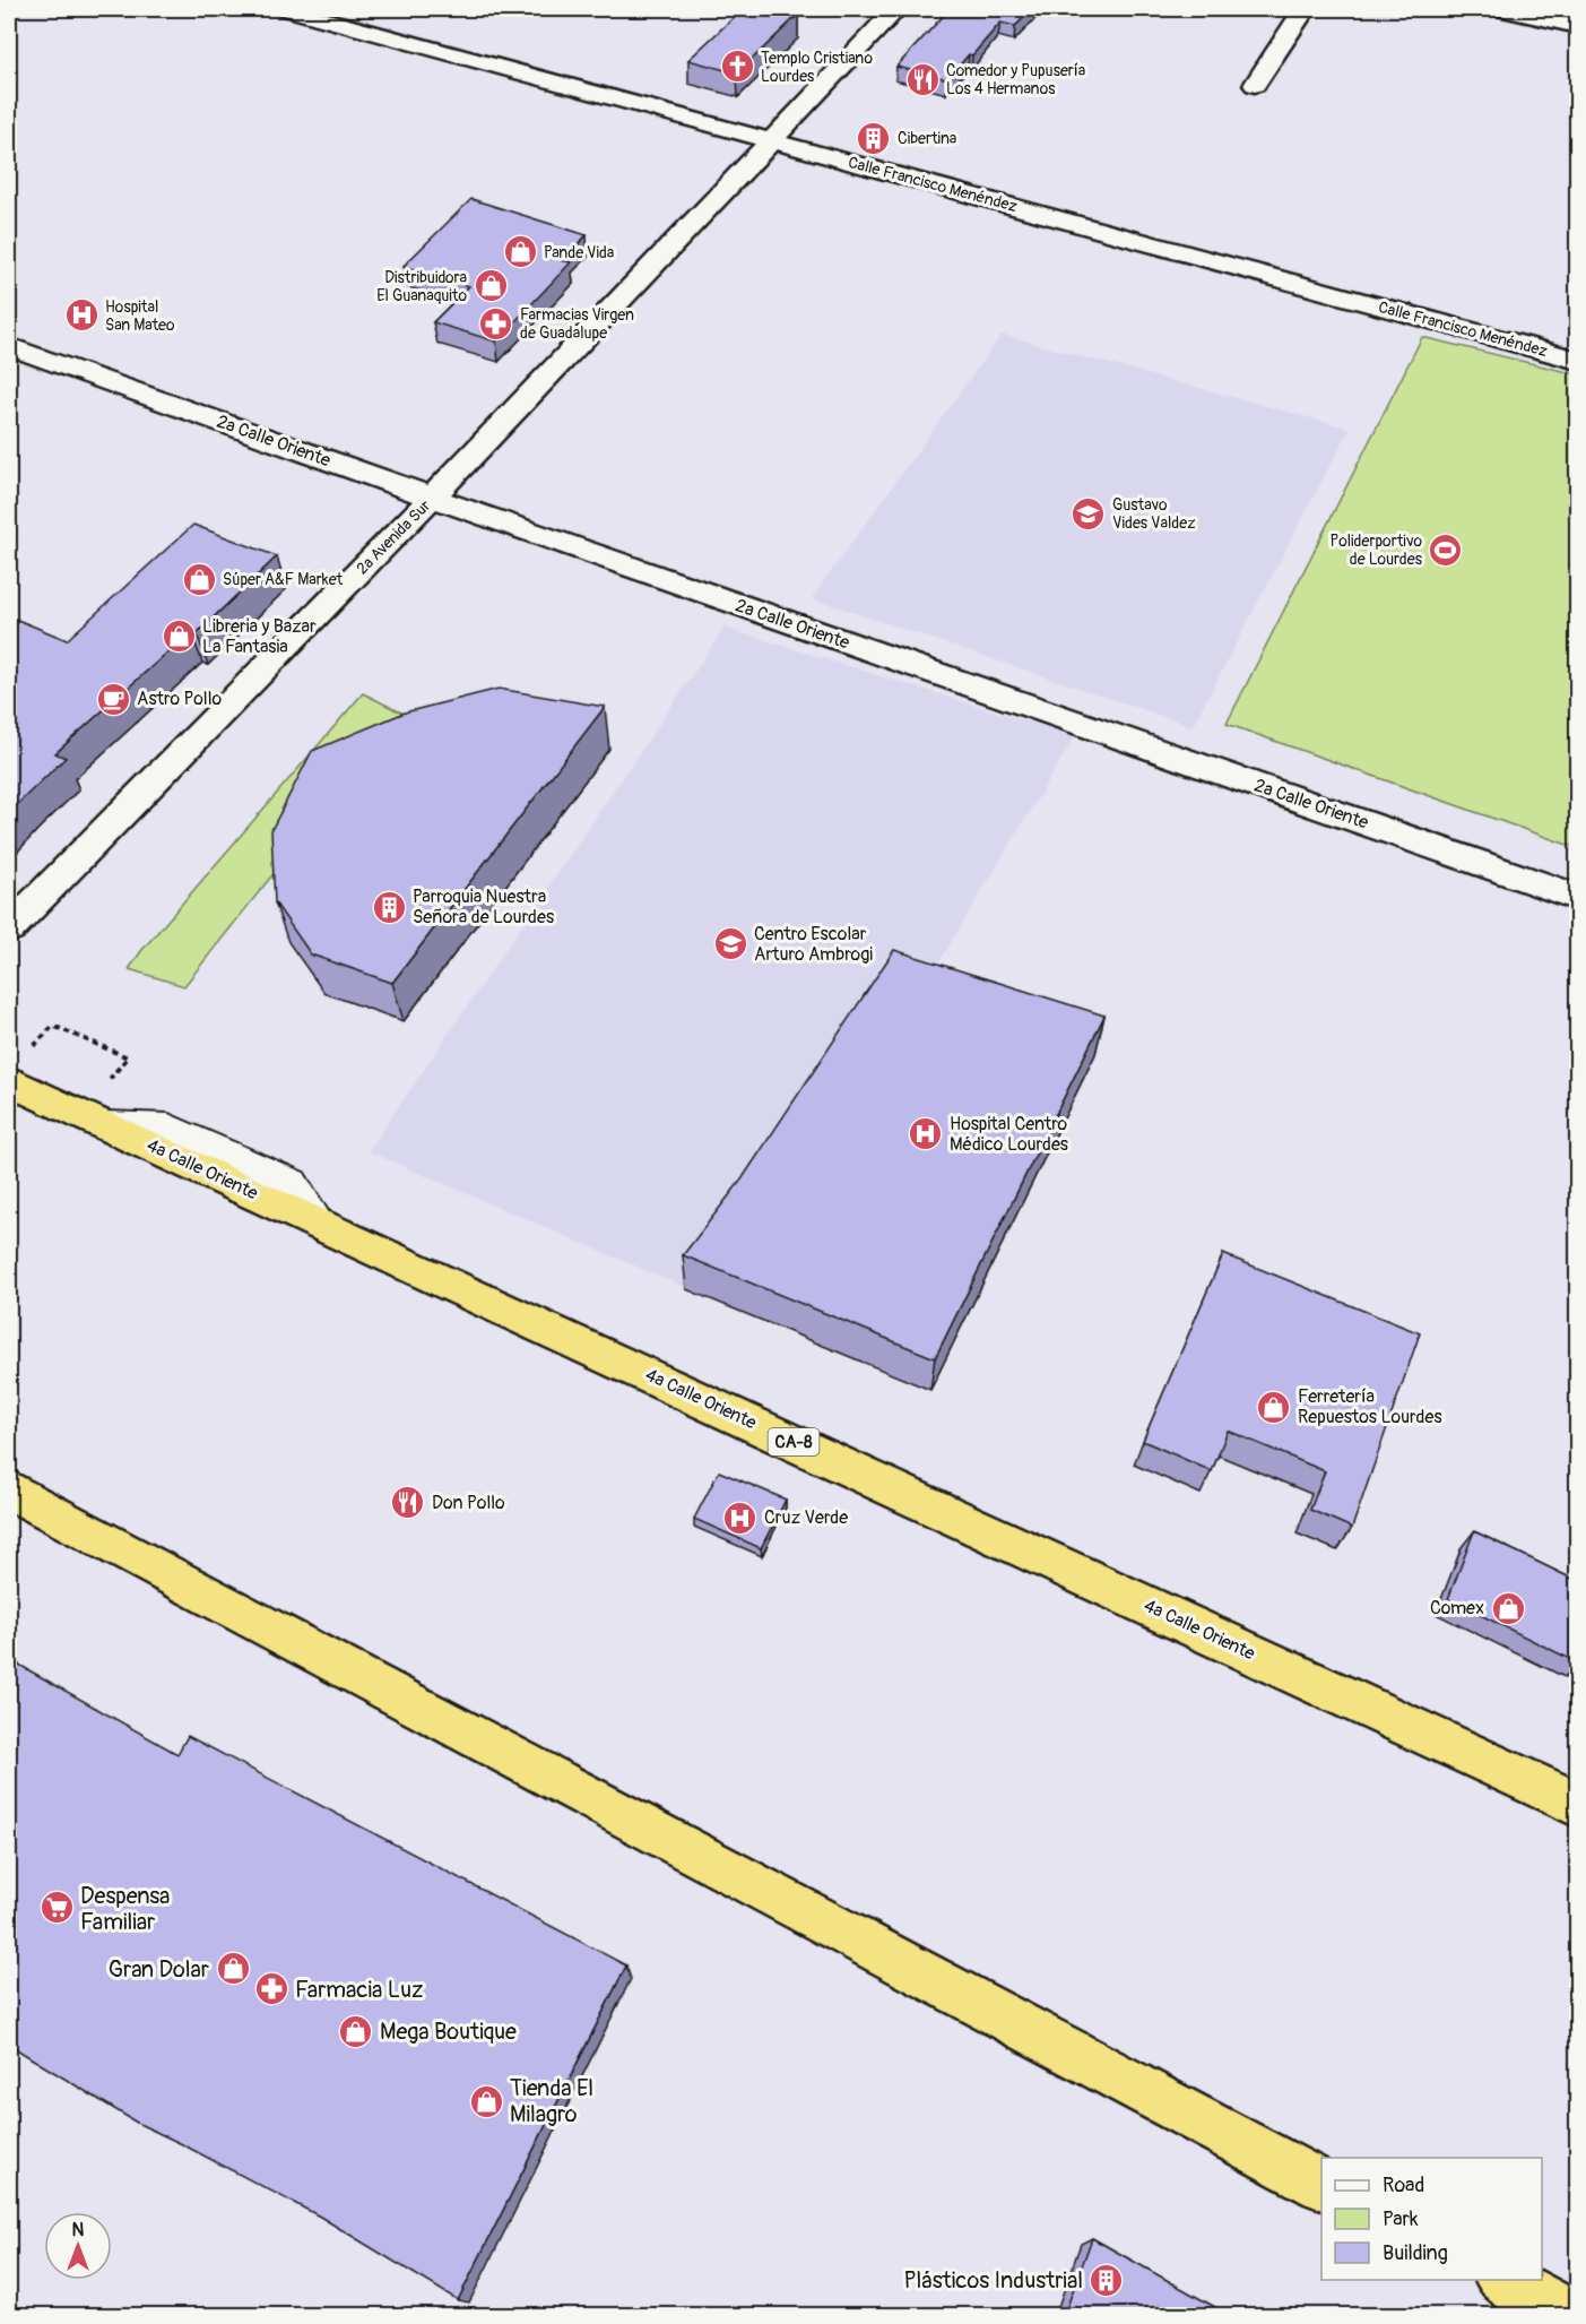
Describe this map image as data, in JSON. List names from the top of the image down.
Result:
{
  "streets": {
    "highway": ["4a Calle Oriente", "CA-8"],
    "street": ["Calle Francisco Menéndez", "2a Calle Oriente", "2a Avenida Sur"]
  },
  "crossings": [
    ["Calle Francisco Menéndez", "2a Avenida Sur"],
    ["2a Calle Oriente", "2a Avenida Sur"]
  ],
  "places": {
    "church": ["Templo Cristiano Lourdes"],
    "restaurant": ["Comedor y Pupusería Los 4 Hermanos", "Don Pollo"],
    "building": ["Cibertina", "Parroquia Nuestra Señora de Lourdes", "Plásticos Industrial"],
    "shop": [
      "Pande Vida",
      "Distribuidora El Guanaquito",
      "Súper A&F Market",
      "Libreria y Bazar La Fantasia",
      "Ferretería Repuestos Lourdes",
      "Comex",
      "Gran Dolar",
      "Mega Boutique",
      "Tienda El Milagro"
    ],
    "hospital": ["Hospital San Mateo", "Hospital Centro Médico Lourdes", "Cruz Verde"],
    "pharmacy": ["Farmacias Virgen de Guadalupe", "Farmacia Luz"],
    "school or university": ["Gustavo Vides Valdez", "Centro Escolar Arturo Ambrogi"],
    "sports": ["Poliderportivo de Lourdes"],
    "cafe": ["Astro Pollo"],
    "supermarket": ["Despensa Familiar"]
  },
  "legend": ["Road", "Park", "Building"],
  "north": "top"
}
